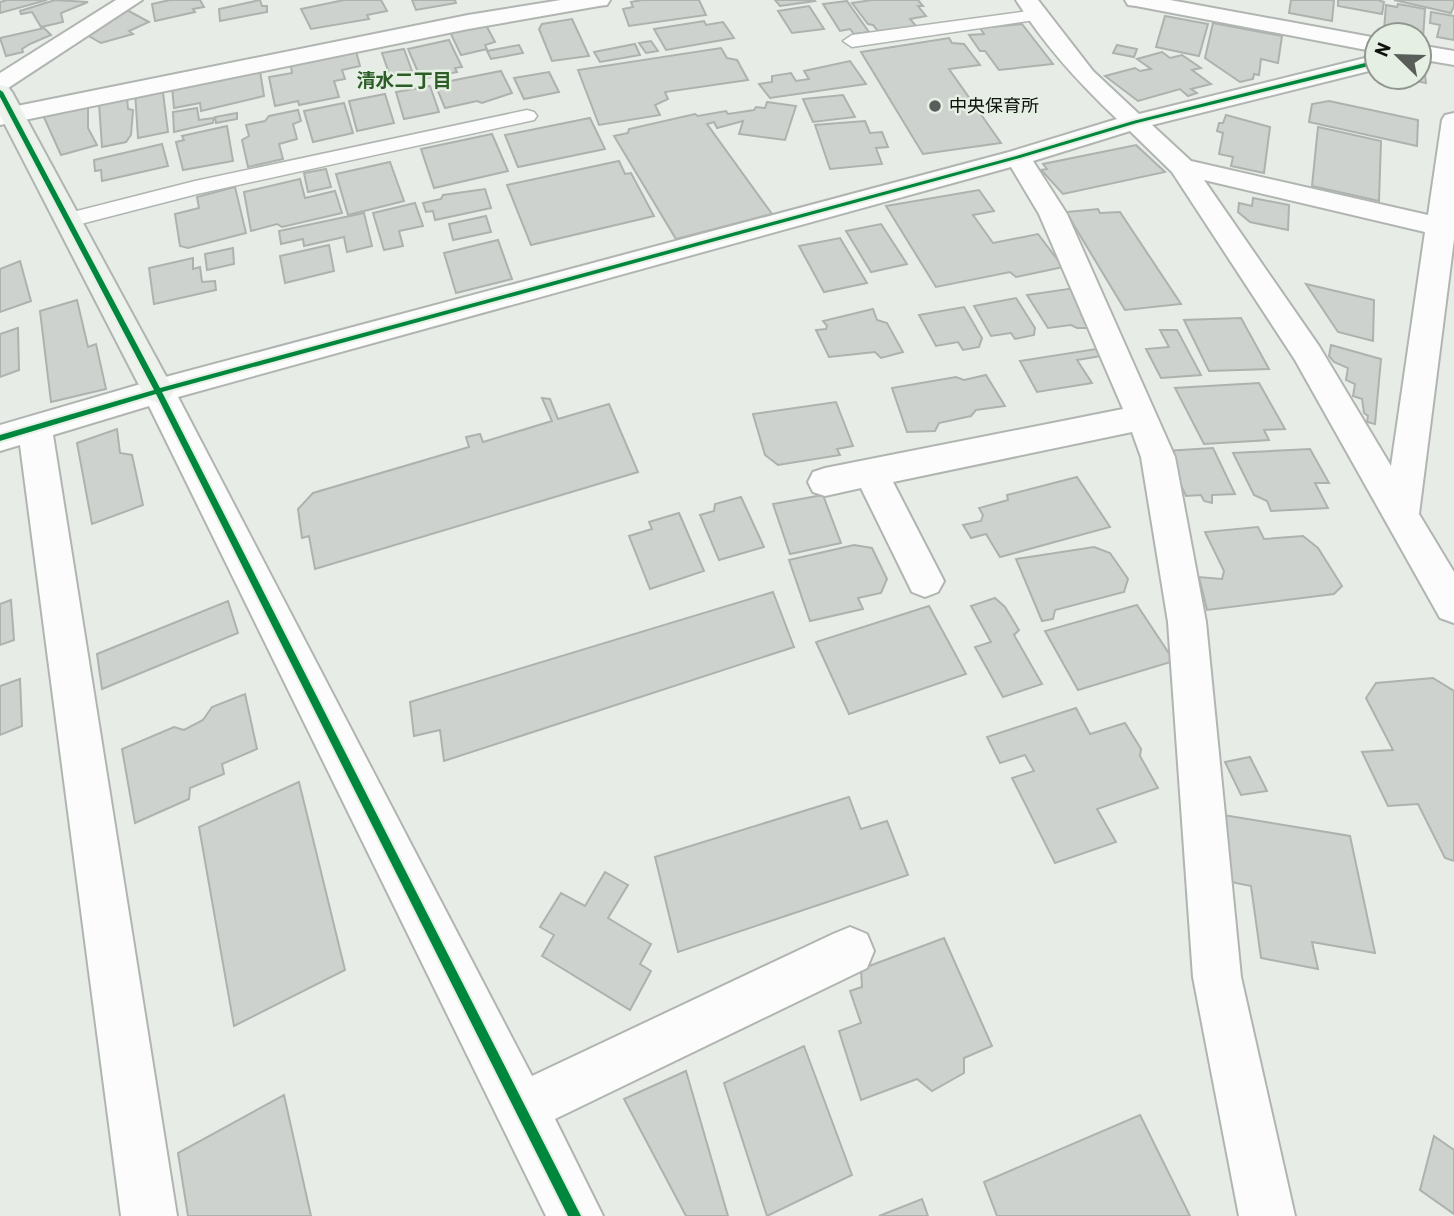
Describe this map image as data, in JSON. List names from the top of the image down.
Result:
{
  "districts": ["清水二丁目"],
  "places": ["中央保育所"],
  "north": "top left"
}
